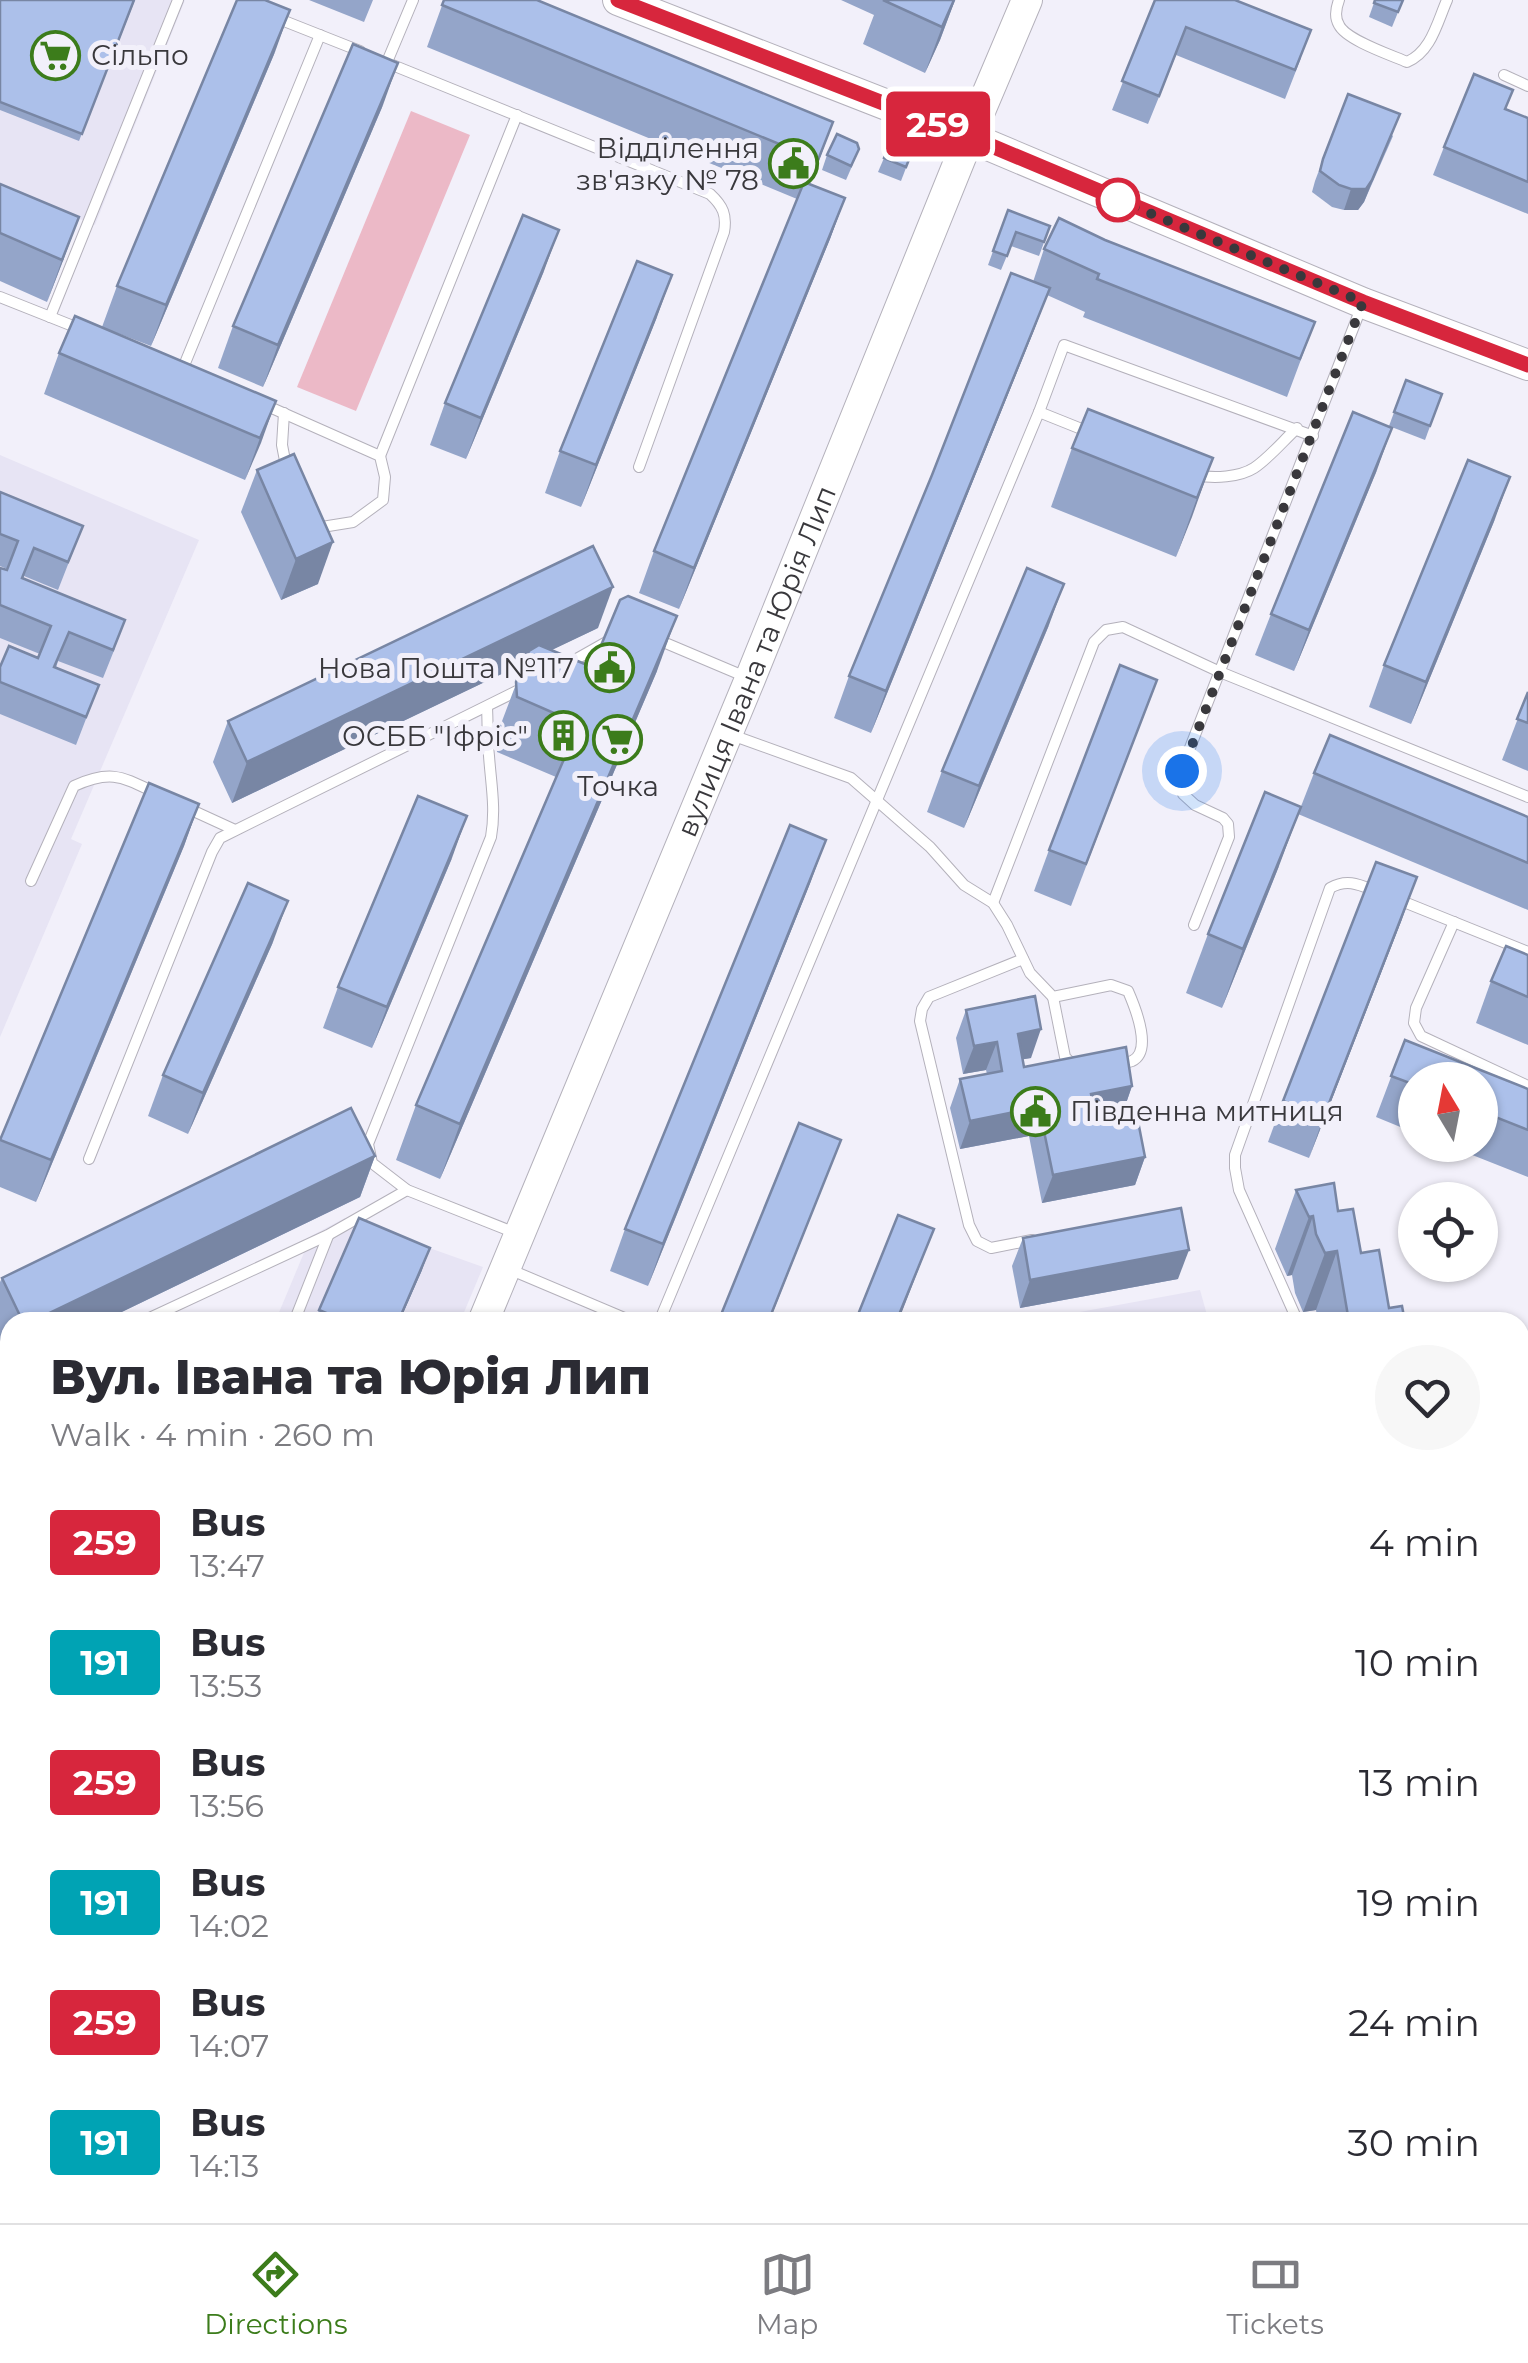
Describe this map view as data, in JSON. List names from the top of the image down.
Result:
{
  "streets": {
    "street": ["вулиця Івана та Юрія Лип"]
  },
  "places": {
    "supermarket": ["Сільпо", "Точка"],
    "public building": ["Відділення зв'язку № 78", "Нова Пошта №117", "Південна митниця"],
    "building": ["ОСББ \"Іфріс\""]
  },
  "lines": ["bus line 259"],
  "north": "top",
  "page": {
    "on_map": "259",
    "heading": ["Вул. Івана та Юрія Лип", "Walk · 4 min · 260 m"],
    "list": [
      {
        "mark": "259",
        "name": "Bus",
        "note": "13:47",
        "value": "4 min"
      },
      {
        "mark": "191",
        "name": "Bus",
        "note": "13:53",
        "value": "10 min"
      },
      {
        "mark": "259",
        "name": "Bus",
        "note": "13:56",
        "value": "13 min"
      },
      {
        "mark": "191",
        "name": "Bus",
        "note": "14:02",
        "value": "19 min"
      },
      {
        "mark": "259",
        "name": "Bus",
        "note": "14:07",
        "value": "24 min"
      },
      {
        "mark": "191",
        "name": "Bus",
        "note": "14:13",
        "value": "30 min"
      }
    ],
    "tabs": ["Directions", "Map", "Tickets"]
  }
}
